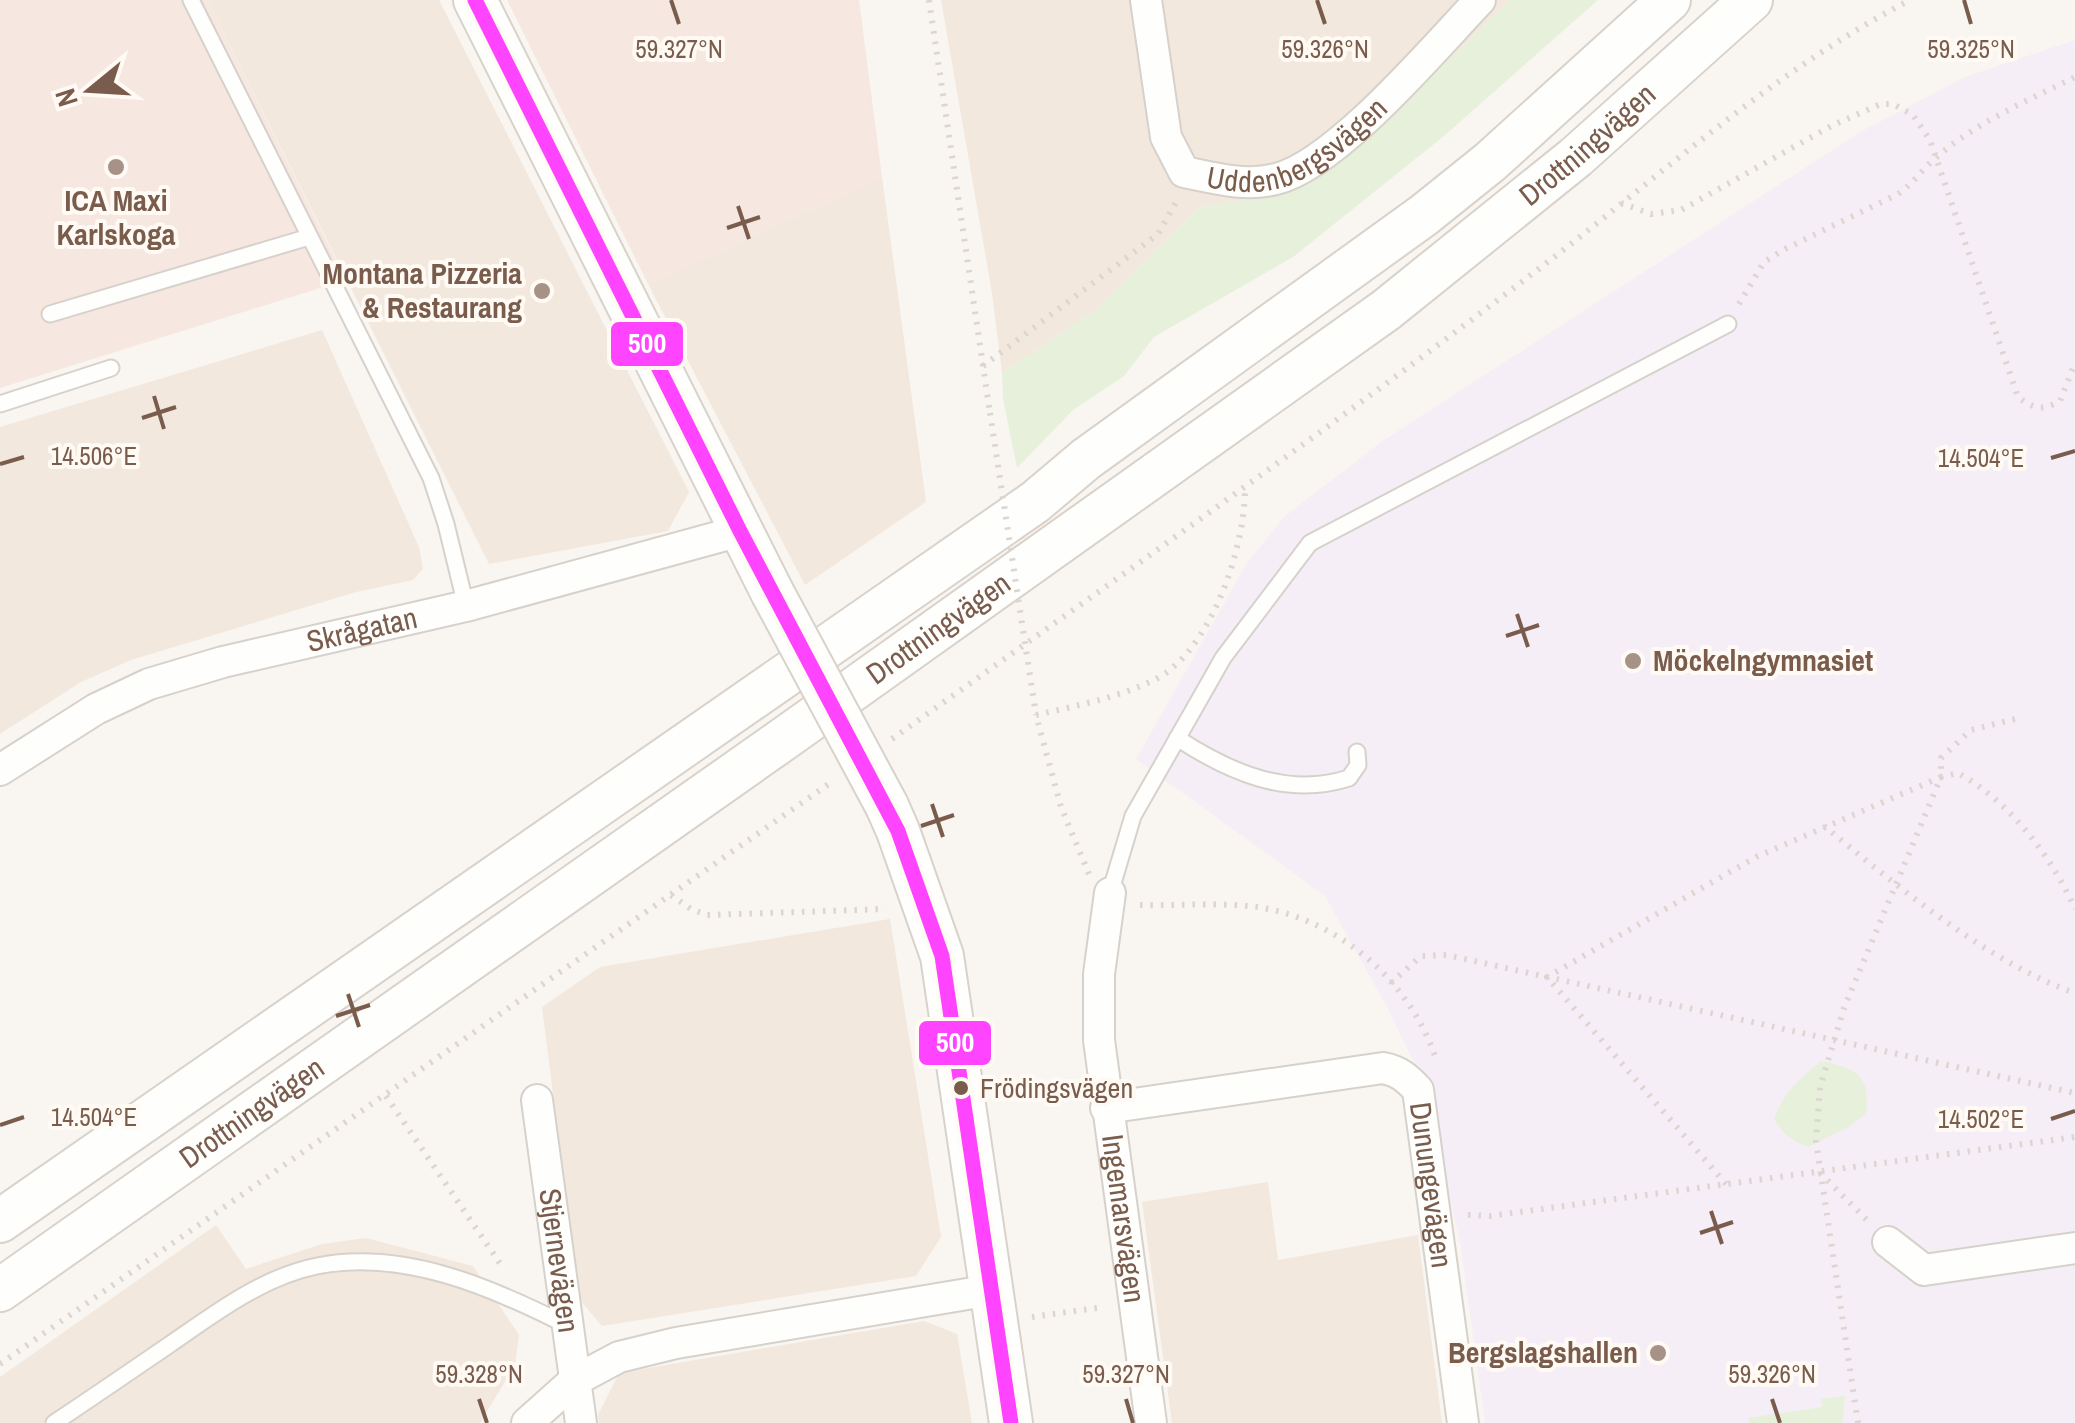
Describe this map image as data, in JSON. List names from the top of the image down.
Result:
{
  "streets": {
    "main road": ["Drottningvägen"],
    "street": [
      "Uddenbergsvägen",
      "Skrågatan",
      "Dunungevägen",
      "Ingemarsvägen",
      "Stjernevägen"
    ]
  },
  "crossings": [
    ["Dunungevägen", "Ingemarsvägen"]
  ],
  "places": [
    "ICA Maxi Karlskoga",
    "Montana Pizzeria & Restaurang",
    "Möckelngymnasiet",
    "Frödingsvägen",
    "Bergslagshallen"
  ],
  "lines": ["transit line 500"],
  "north": "left",
  "coordinates": [
    "59.327°N",
    "59.326°N",
    "59.325°N",
    "14.506°E",
    "14.504°E",
    "14.502°E",
    "59.328°N"
  ]
}
